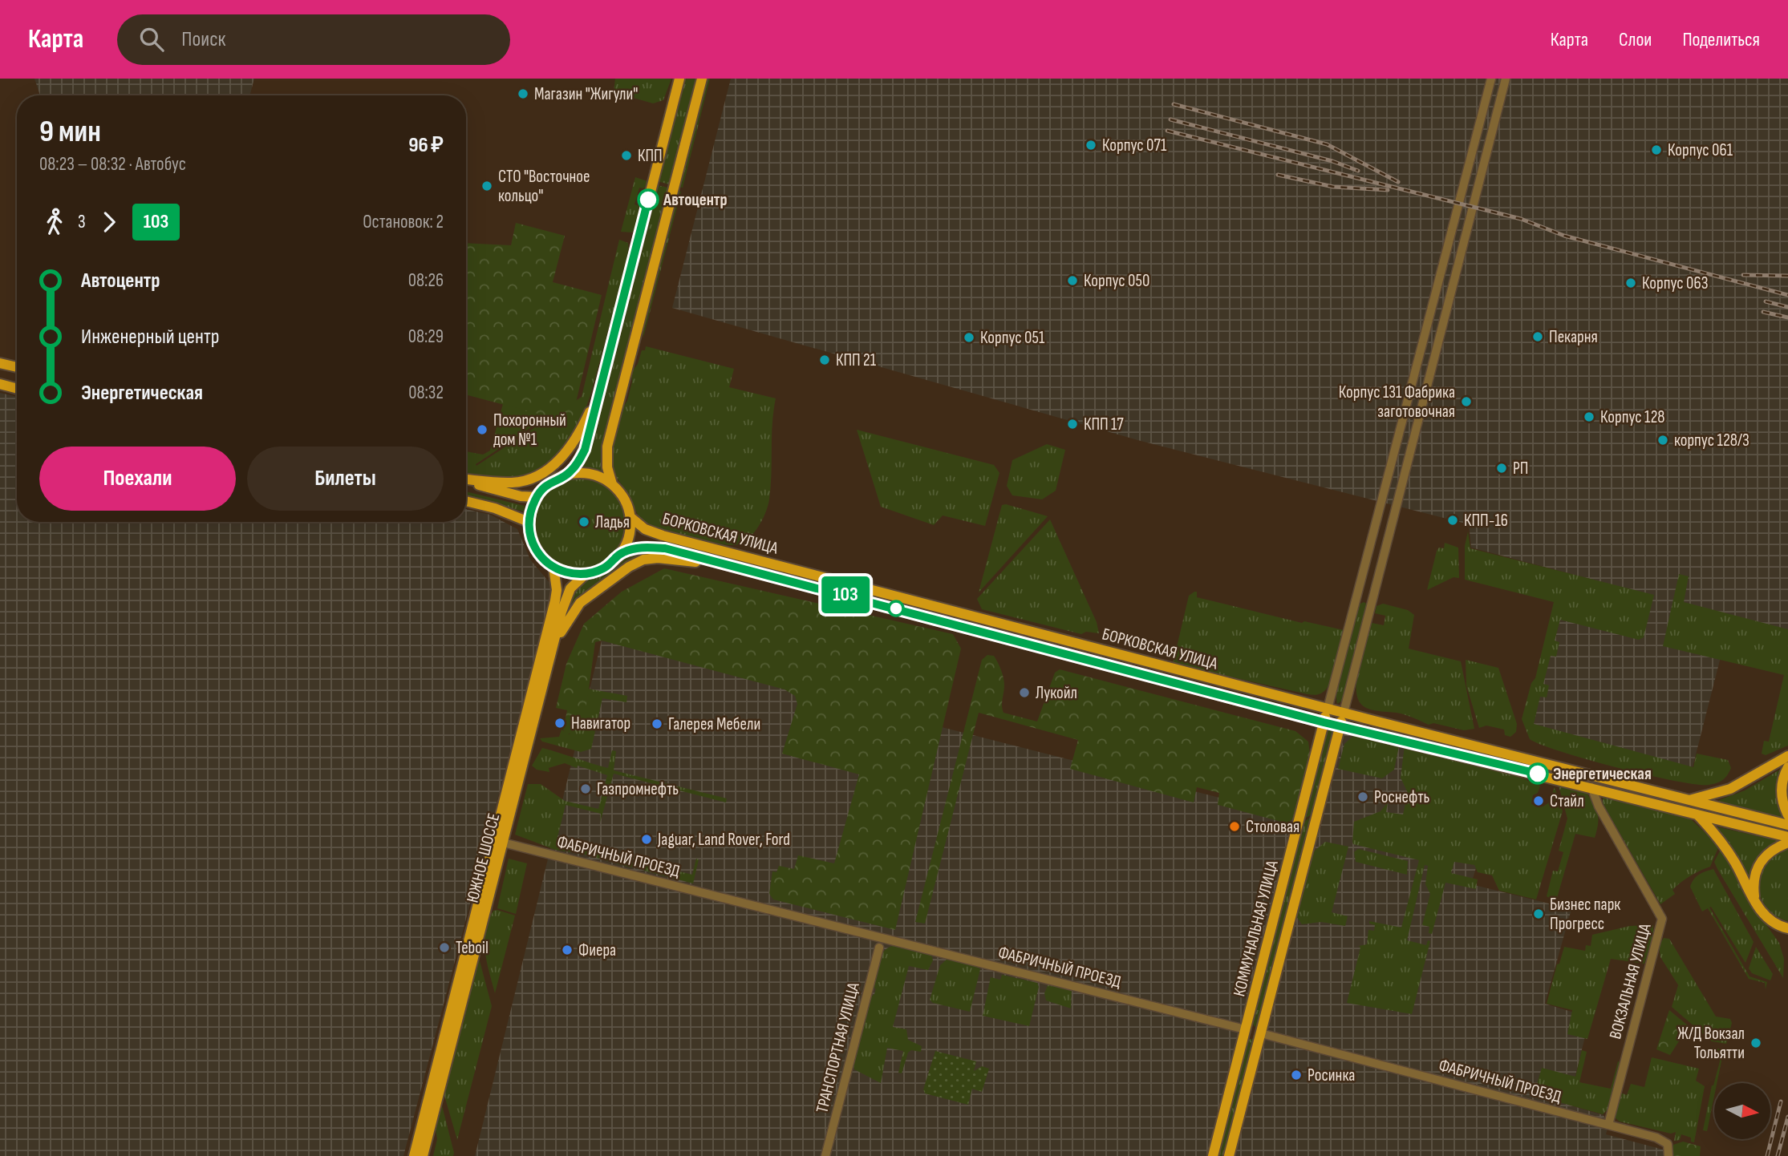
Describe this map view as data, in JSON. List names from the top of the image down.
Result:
{
  "streets": {
    "main road": [
      "БОРКОВСКАЯ УЛИЦА",
      "ФАБРИЧНЫЙ ПРОЕЗД",
      "ЮЖНОЕ ШОССЕ",
      "КОММУНАЛЬНАЯ УЛИЦА"
    ],
    "street": ["ВОКЗАЛЬНАЯ УЛИЦА", "ТРАНСПОРТНАЯ УЛИЦА"]
  },
  "crossings": [
    ["БОРКОВСКАЯ УЛИЦА", "ЮЖНОЕ ШОССЕ"],
    ["БОРКОВСКАЯ УЛИЦА", "КОММУНАЛЬНАЯ УЛИЦА"],
    ["БОРКОВСКАЯ УЛИЦА", "ВОКЗАЛЬНАЯ УЛИЦА"],
    ["ФАБРИЧНЫЙ ПРОЕЗД", "ЮЖНОЕ ШОССЕ"],
    ["ФАБРИЧНЫЙ ПРОЕЗД", "КОММУНАЛЬНАЯ УЛИЦА"],
    ["ФАБРИЧНЫЙ ПРОЕЗД", "ВОКЗАЛЬНАЯ УЛИЦА"]
  ],
  "places": [
    "Магазин \"Жигули\"",
    "Корпус 071",
    "Корпус 061",
    "КПП",
    "СТО \"Восточное кольцо\"",
    "Автоцентр",
    "Корпус 050",
    "Корпус 063",
    "Пекарня",
    "Корпус 051",
    "КПП 21",
    "Корпус 131 Фабрика заготовочная",
    "Корпус 128",
    "КПП 17",
    "Похоронный дом №1",
    "корпус 128/3",
    "РП",
    "КПП-16",
    "Ладья",
    "Лукойл",
    "Навигатор",
    "Галерея Мебели",
    "Энергетическая",
    "Газпромнефть",
    "Роснефть",
    "Стайл",
    "Столовая",
    "Jaguar, Land Rover, Ford",
    "Бизнес парк Прогресс",
    "Teboil",
    "Фиера",
    "Ж/Д Вокзал Тольятти",
    "Росинка"
  ],
  "lines": ["bus line 103"],
  "north": "right",
  "page": {
    "header": "Карта",
    "search": "Поиск",
    "nav": ["Карта", "Слои", "Поделиться"],
    "on_map": "103",
    "heading": ["9 мин", "08:23 – 08:32 · Автобус", "96 ₽"],
    "legs": ["3", "103", "Остановок: 2"],
    "list": [
      {
        "name": "Автоцентр",
        "value": "08:26"
      },
      {
        "name": "Инженерный центр",
        "value": "08:29"
      },
      {
        "name": "Энергетическая",
        "value": "08:32"
      }
    ],
    "buttons": ["Поехали", "Билеты"]
  }
}
